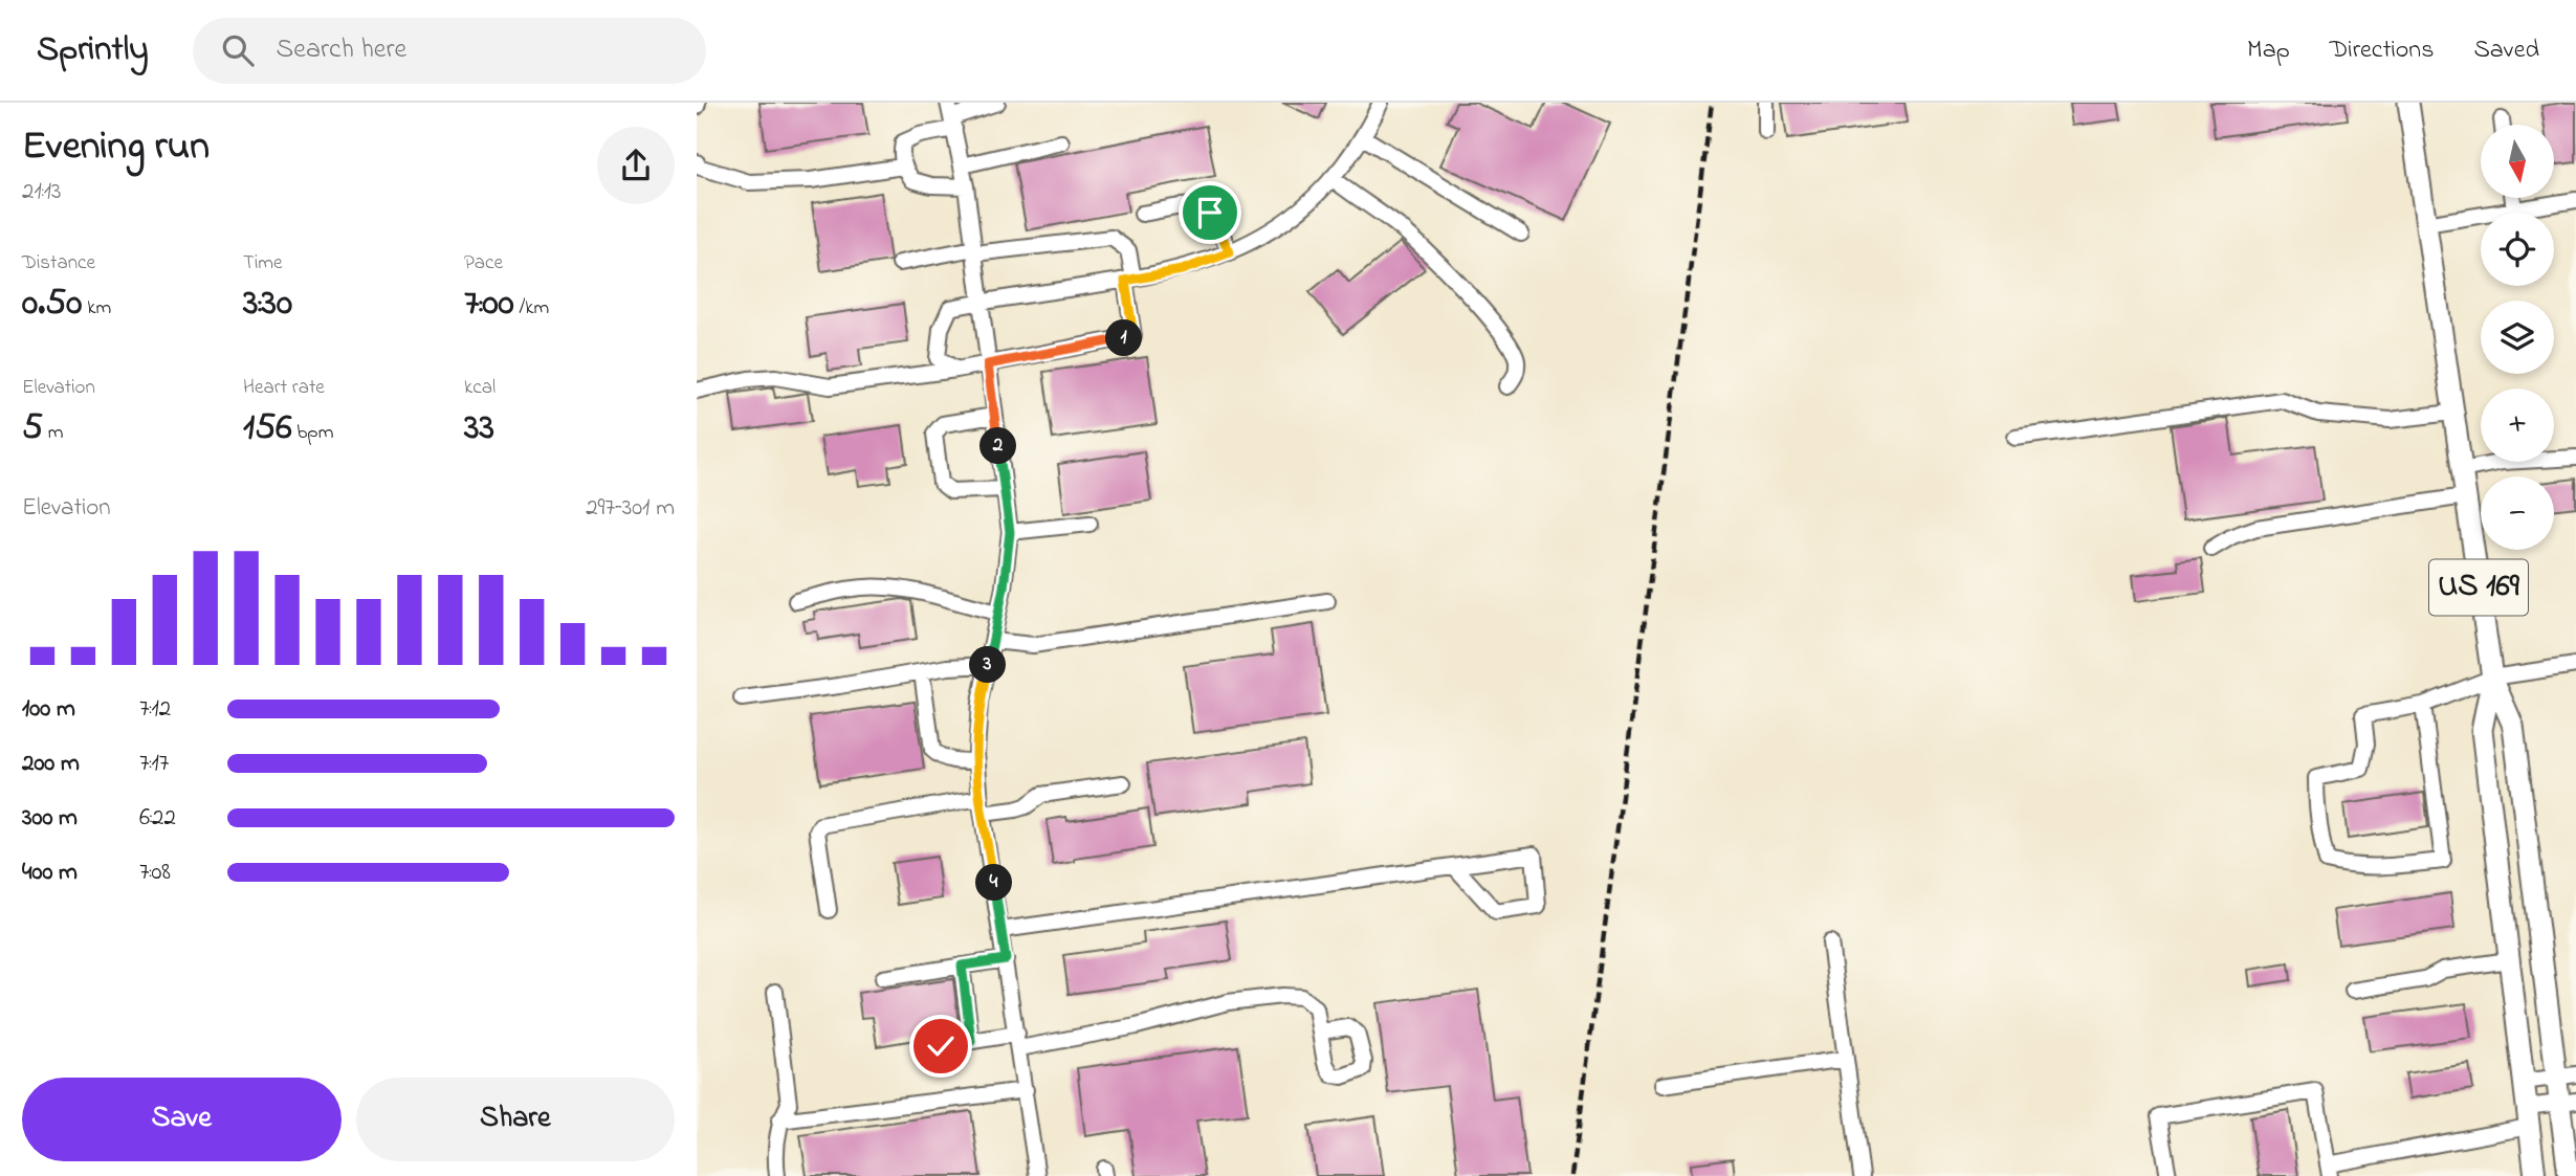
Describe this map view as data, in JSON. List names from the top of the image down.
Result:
{
  "streets": {
    "highway": ["US 169"]
  },
  "north": "bottom",
  "page": {
    "header": "Sprintly",
    "search": "Search here",
    "nav": ["Map", "Directions", "Saved"],
    "heading": ["Evening run", "21:13"],
    "map_buttons": ["+", "−"],
    "stats": [
      ["Distance", "0.50 km"],
      ["Time", "3:30"],
      ["Pace", "7:00 /km"],
      ["Elevation", "5 m"],
      ["Heart rate", "156 bpm"],
      ["kcal", "33"]
    ],
    "pins": [
      "1",
      "2",
      "3",
      "4"
    ],
    "chart": ["Elevation", "297–301 m"],
    "list": [
      {
        "name": "100 m",
        "note": "7:12"
      },
      {
        "name": "200 m",
        "note": "7:17"
      },
      {
        "name": "300 m",
        "note": "6:22"
      },
      {
        "name": "400 m",
        "note": "7:08"
      }
    ],
    "buttons": ["Save", "Share"]
  }
}
